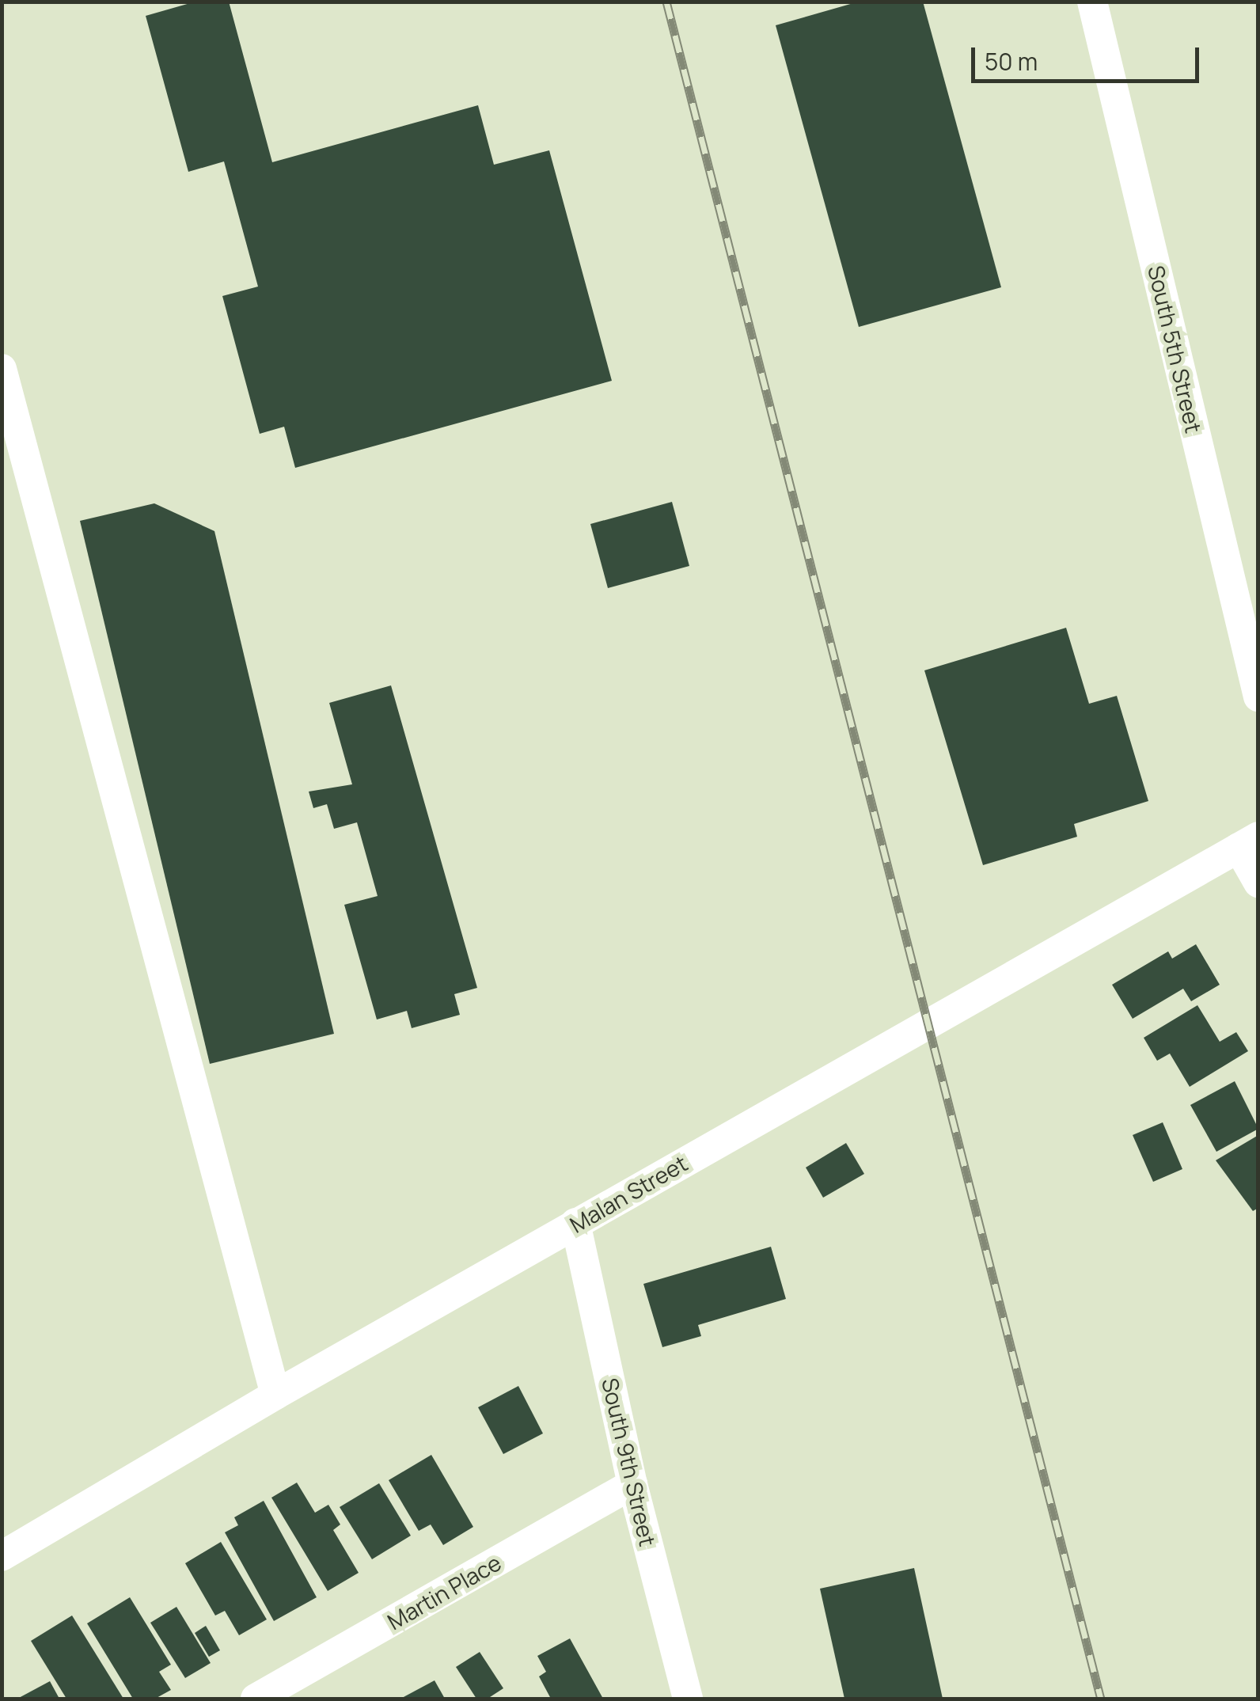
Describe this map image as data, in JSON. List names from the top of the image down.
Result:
{
  "streets": {
    "street": [
      "South 5th Street",
      "Malan Street",
      "South 9th Street",
      "Martin Place"
    ]
  },
  "crossings": [
    ["Malan Street", "South 9th Street"],
    ["South 9th Street", "Martin Place"]
  ],
  "scale_bar": "50 m"
}
